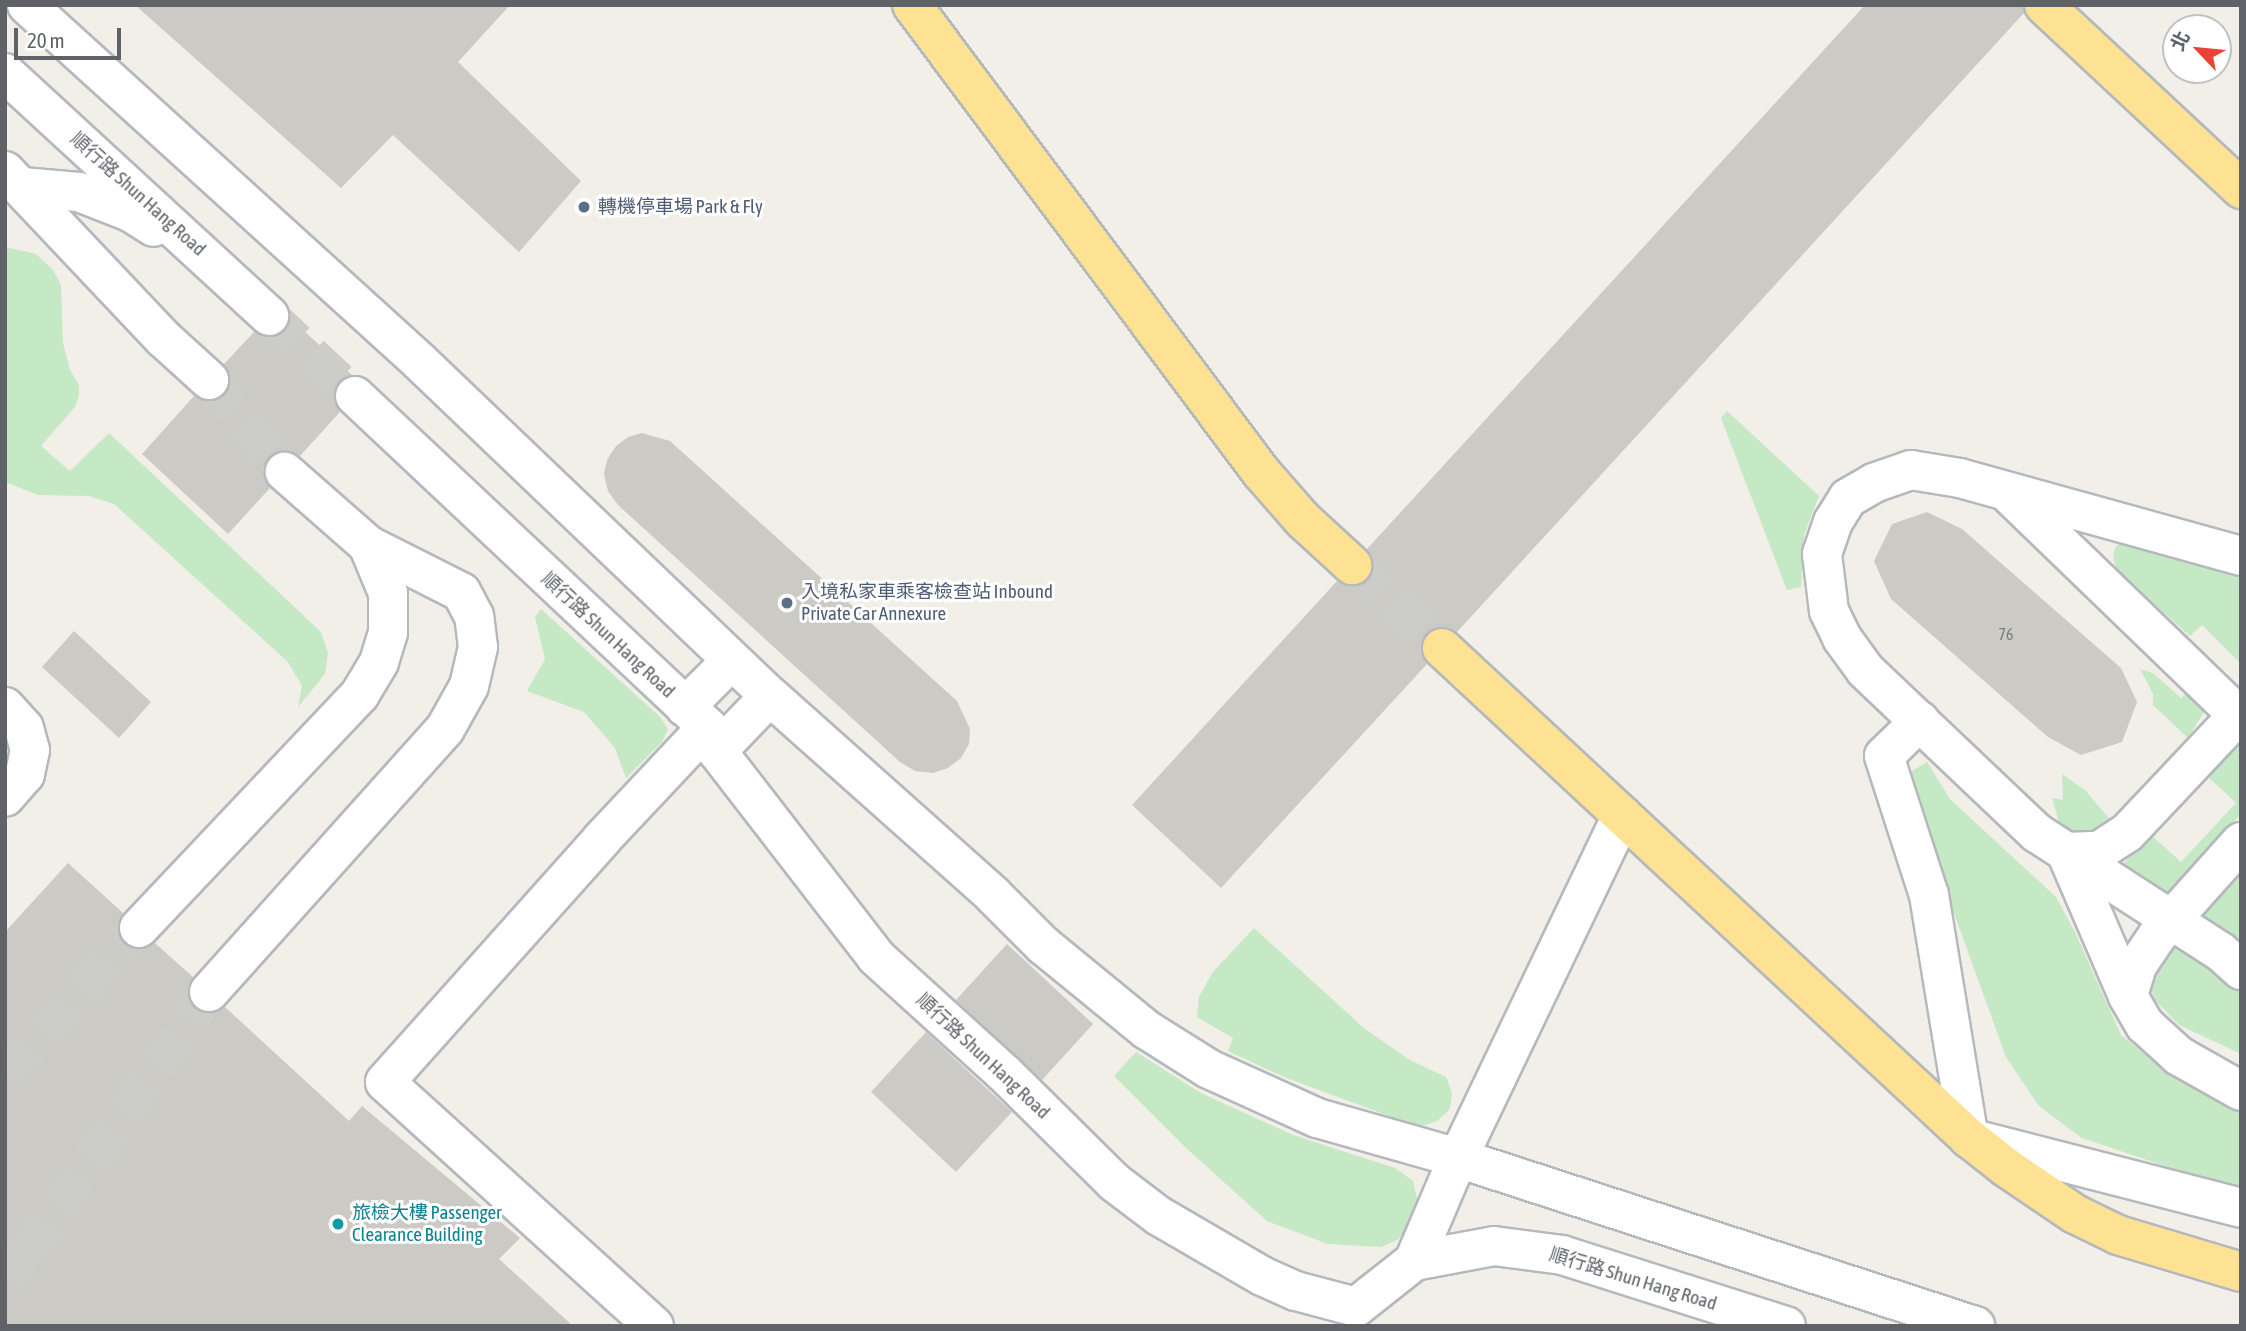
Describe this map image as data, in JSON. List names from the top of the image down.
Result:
{
  "streets": {
    "lane": ["順行路 Shun Hang Road"]
  },
  "places": ["轉機停車場 Park & Fly", "入境私家車乘客檢查站 Inbound Private Car Annexure", "旅檢大樓 Passenger Clearance Building"],
  "house_numbers": ["76"],
  "scale_bar": "20 m",
  "north": "top left"
}
